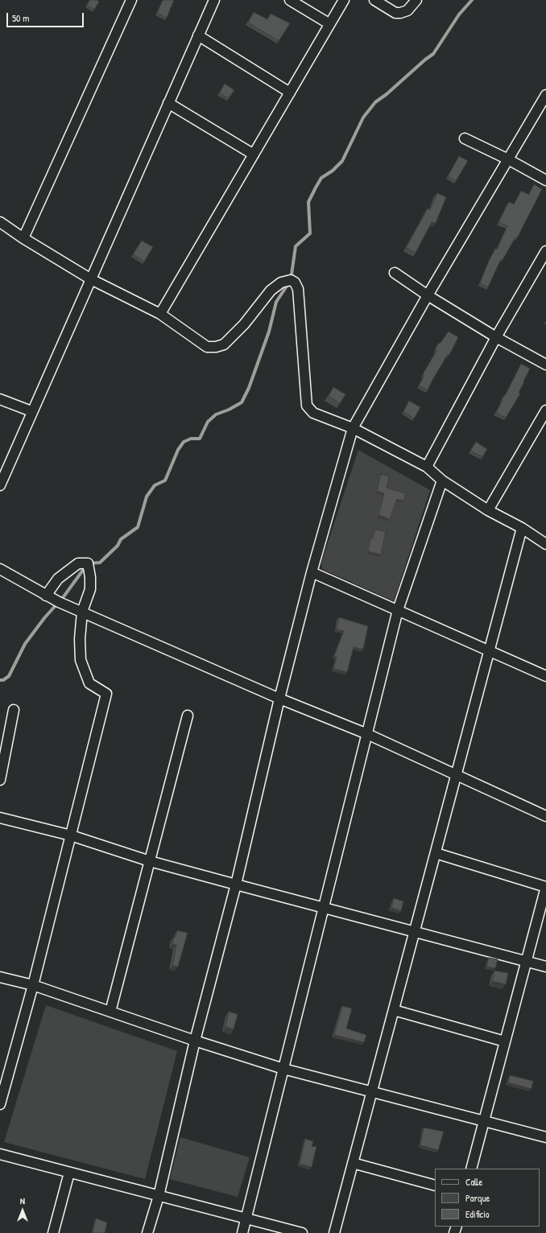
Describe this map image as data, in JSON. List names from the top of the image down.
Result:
{
  "legend": ["Calle", "Parque", "Edificio"],
  "scale_bar": "50 m",
  "north": "top"
}
